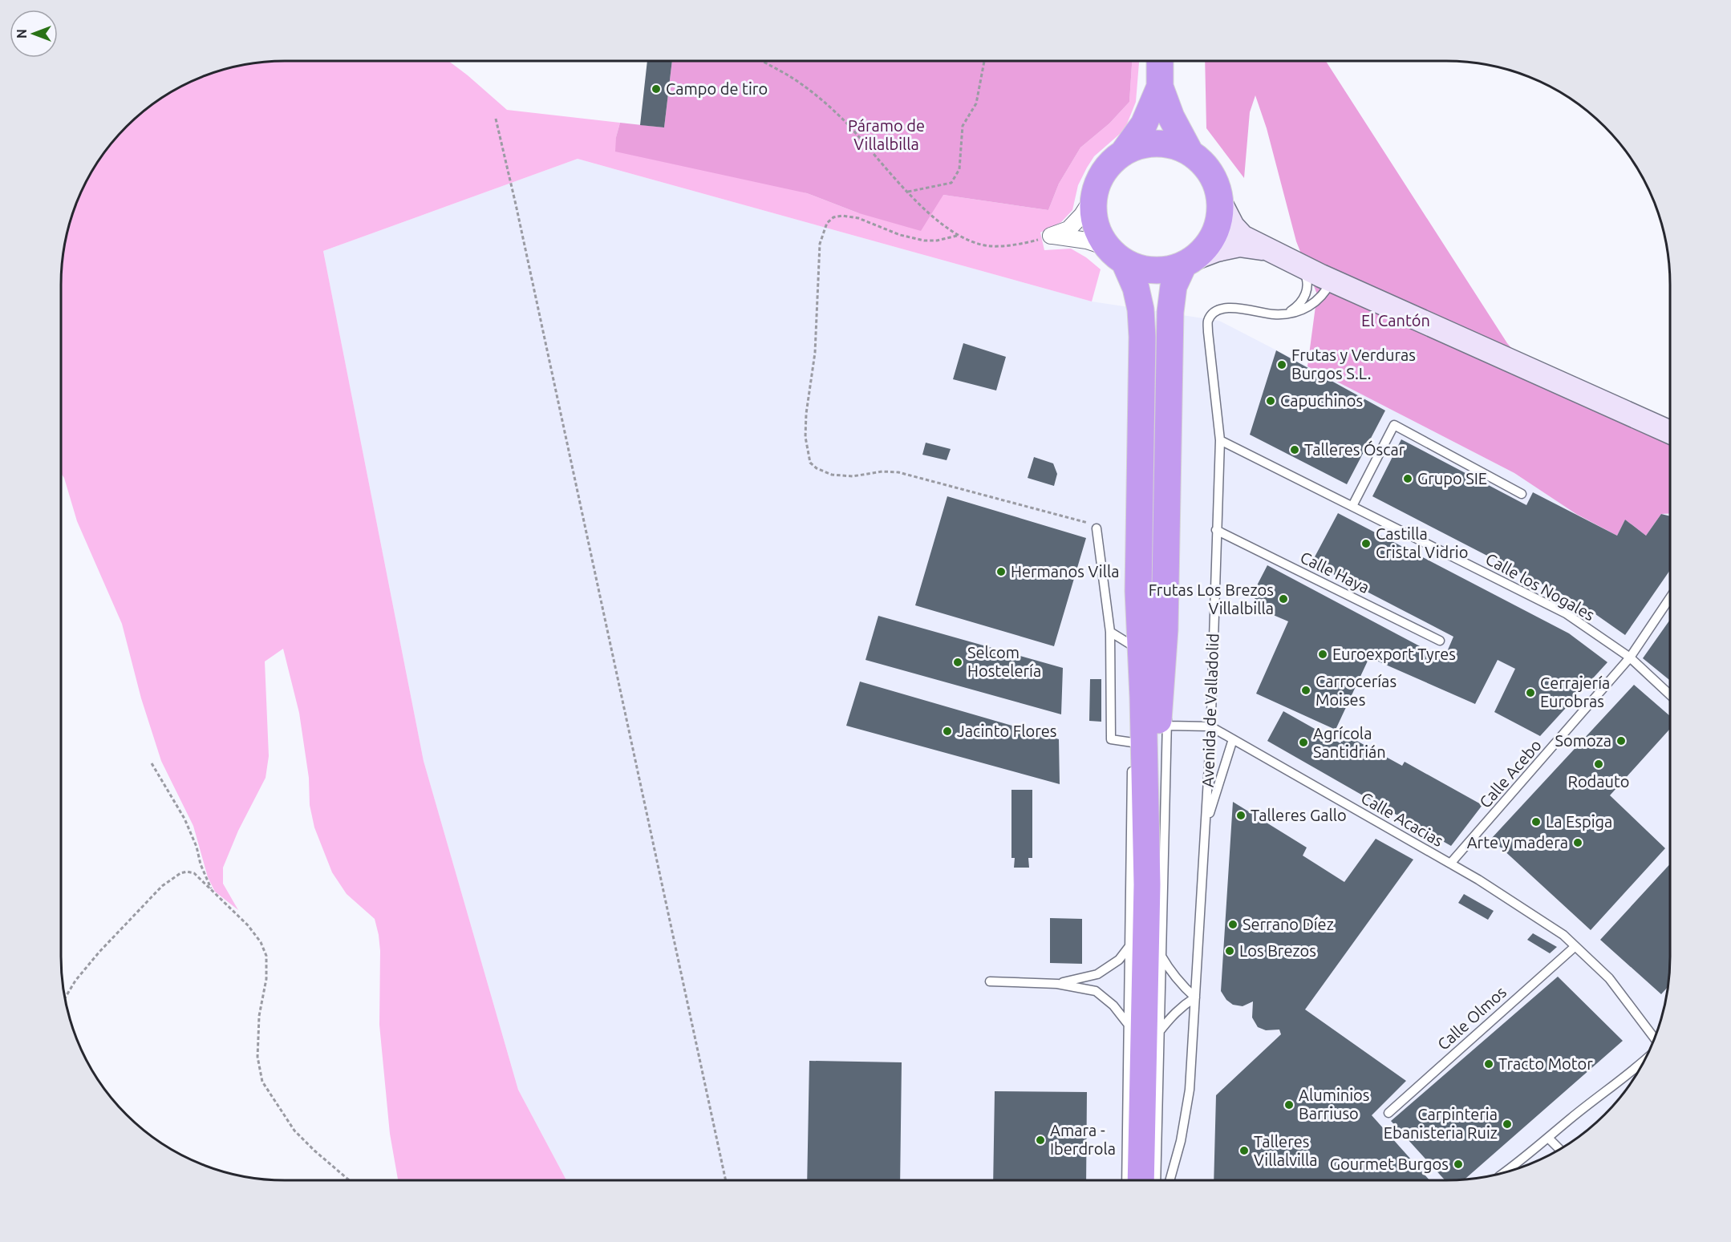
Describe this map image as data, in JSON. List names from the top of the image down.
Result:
{
  "streets": {
    "lane": [
      "Calle Haya",
      "Calle los Nogales",
      "Avenida de Valladolid",
      "Calle Acebo",
      "Calle Acacias",
      "Calle Olmos"
    ]
  },
  "crossings": [
    ["Calle Haya", "Avenida de Valladolid"],
    ["Calle los Nogales", "Avenida de Valladolid"],
    ["Calle los Nogales", "Calle Acebo"],
    ["Avenida de Valladolid", "Calle Acacias"],
    ["Calle Acebo", "Calle Acacias"],
    ["Calle Acacias", "Calle Olmos"]
  ],
  "parks": ["Páramo de Villalbilla", "El Cantón"],
  "places": [
    "Campo de tiro",
    "Frutas y Verduras Burgos S.L.",
    "Capuchinos",
    "Talleres Óscar",
    "Grupo SIE",
    "Castilla Cristal Vidrio",
    "Hermanos Villa",
    "Frutas Los Brezos Villalbilla",
    "Euroexport Tyres",
    "Selcom Hostelería",
    "Carrocerías Moises",
    "Cerrajería Eurobras",
    "Jacinto Flores",
    "Somoza",
    "Agrícola Santidrián",
    "Rodauto",
    "Talleres Gallo",
    "La Espiga",
    "Arte y madera",
    "Serrano Díez",
    "Los Brezos",
    "Tracto Motor",
    "Aluminios Barriuso",
    "Carpinteria Ebanisteria Ruiz",
    "Amara - Iberdrola",
    "Talleres Villalvilla",
    "Gourmet Burgos"
  ],
  "north": "left"
}
